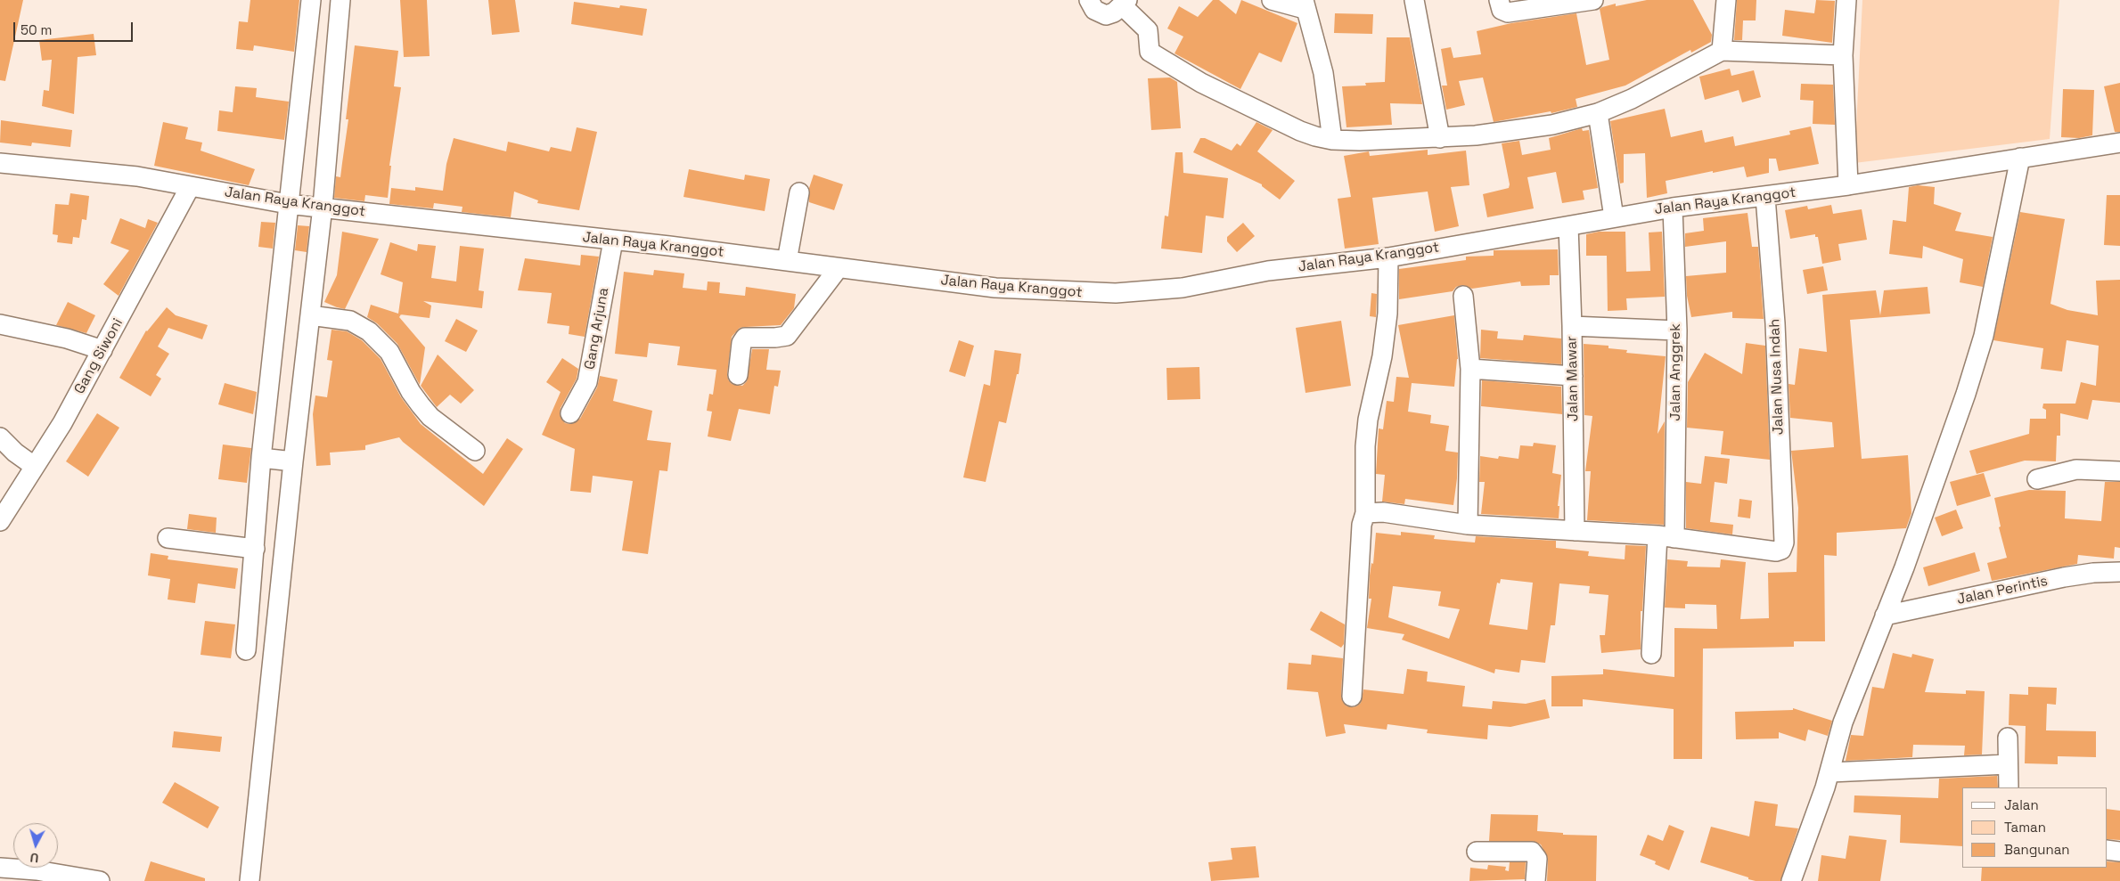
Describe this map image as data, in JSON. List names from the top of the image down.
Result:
{
  "streets": {
    "street": [
      "Jalan Raya Kranggot",
      "Gang Arjuna",
      "Gang Siwoni",
      "Jalan Anggrek",
      "Jalan Nusa Indah",
      "Jalan Mawar",
      "Jalan Perintis"
    ]
  },
  "crossings": [
    ["Jalan Raya Kranggot", "Gang Arjuna"],
    ["Jalan Raya Kranggot", "Gang Siwoni"],
    ["Jalan Raya Kranggot", "Jalan Anggrek"],
    ["Jalan Raya Kranggot", "Jalan Nusa Indah"],
    ["Jalan Raya Kranggot", "Jalan Mawar"],
    ["Jalan Anggrek", "Jalan Nusa Indah"]
  ],
  "legend": ["Jalan", "Taman", "Bangunan"],
  "scale_bar": "50 m",
  "north": "bottom"
}
